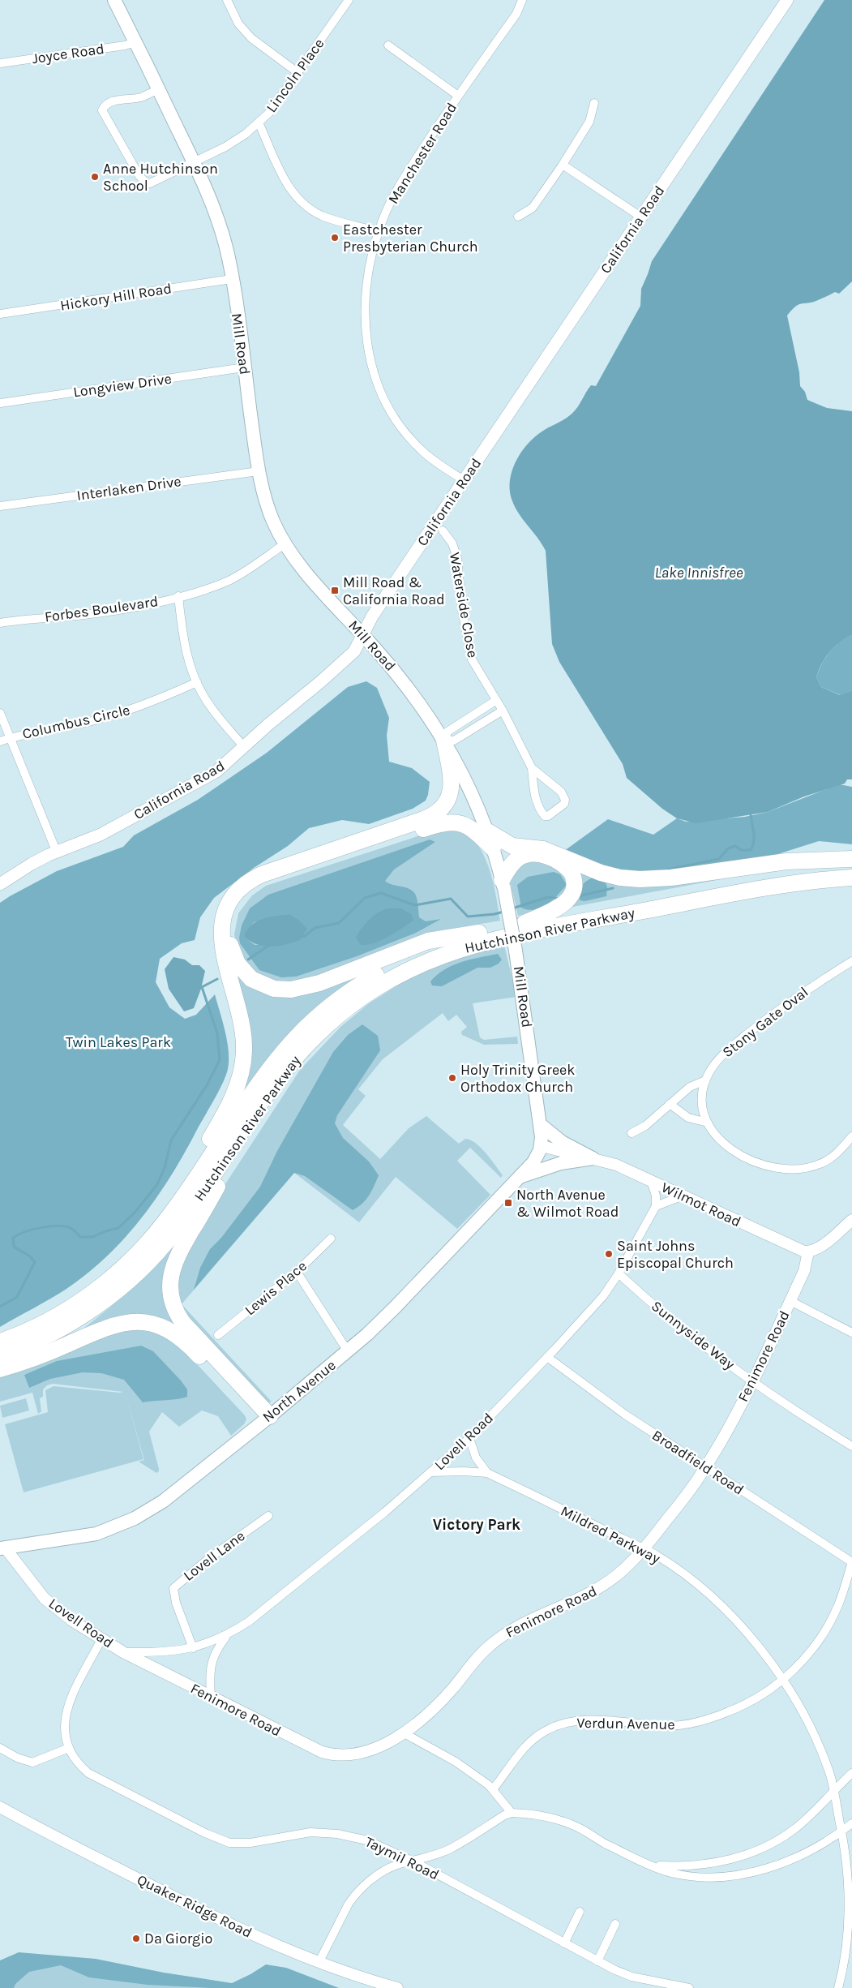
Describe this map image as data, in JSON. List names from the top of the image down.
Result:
{
  "streets": {
    "highway": ["Hutchinson River Parkway"],
    "main road": ["California Road", "Mill Road", "North Avenue"],
    "street": [
      "Joyce Road",
      "Lincoln Place",
      "Manchester Road",
      "Hickory Hill Road",
      "Longview Drive",
      "Interlaken Drive",
      "Waterside Close",
      "Forbes Boulevard",
      "Columbus Circle",
      "Stony Gate Oval",
      "Wilmot Road",
      "Lewis Place",
      "Sunnyside Way",
      "Fenimore Road",
      "Lovell Road",
      "Broadfield Road",
      "Mildred Parkway",
      "Lovell Lane",
      "Verdun Avenue",
      "Taymil Road",
      "Quaker Ridge Road"
    ]
  },
  "crossings": [
    ["Joyce Road", "Mill Road"],
    ["Lincoln Place", "Mill Road"],
    ["Manchester Road", "California Road"],
    ["California Road", "Mill Road"],
    ["Hickory Hill Road", "Mill Road"],
    ["Mill Road", "Longview Drive"],
    ["Mill Road", "Interlaken Drive"],
    ["Mill Road", "Forbes Boulevard"],
    ["Mill Road", "Wilmot Road"],
    ["Mill Road", "North Avenue"],
    ["Wilmot Road", "Fenimore Road"],
    ["Wilmot Road", "North Avenue"],
    ["Sunnyside Way", "Fenimore Road"],
    ["Sunnyside Way", "Lovell Road"],
    ["Fenimore Road", "Lovell Road"],
    ["Fenimore Road", "Broadfield Road"],
    ["Fenimore Road", "Mildred Parkway"],
    ["North Avenue", "Lovell Road"],
    ["Lovell Road", "Broadfield Road"],
    ["Lovell Road", "Mildred Parkway"],
    ["Lovell Road", "Lovell Lane"],
    ["Lovell Road", "Taymil Road"],
    ["Broadfield Road", "Verdun Avenue"],
    ["Mildred Parkway", "Verdun Avenue"]
  ],
  "districts": ["Victory Park"],
  "water": ["Lake Innisfree"],
  "parks": ["Twin Lakes Park"],
  "places": {
    "other": [
      "Anne Hutchinson School",
      "Eastchester Presbyterian Church",
      "Holy Trinity Greek Orthodox Church",
      "Saint Johns Episcopal Church",
      "Da Giorgio"
    ],
    "transit": ["Mill Road & California Road", "North Avenue & Wilmot Road"]
  }
}
